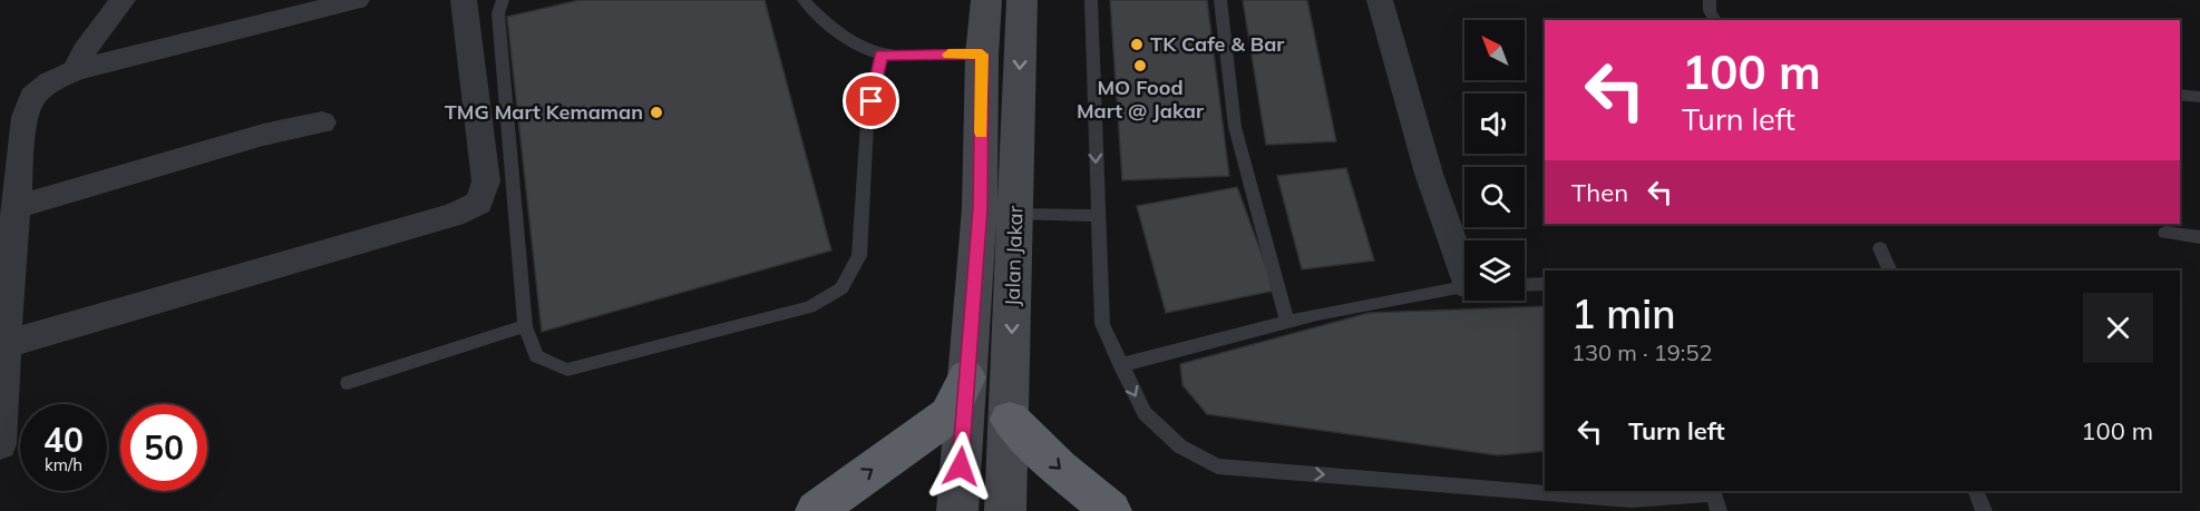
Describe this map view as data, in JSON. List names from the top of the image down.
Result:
{
  "streets": {
    "main road": ["Jalan Jakar"]
  },
  "places": ["TK Cafe & Bar", "MO Food Mart @ Jakar", "TMG Mart Kemaman"],
  "north": "top left",
  "page": {
    "turn": ["100 m", "Turn left"],
    "then": "Then",
    "heading": ["1 min", "130 m · 19:52"],
    "list": [
      {
        "name": "Turn left",
        "value": "100 m"
      }
    ],
    "speed": "40 km/h",
    "limit": "50"
  }
}
